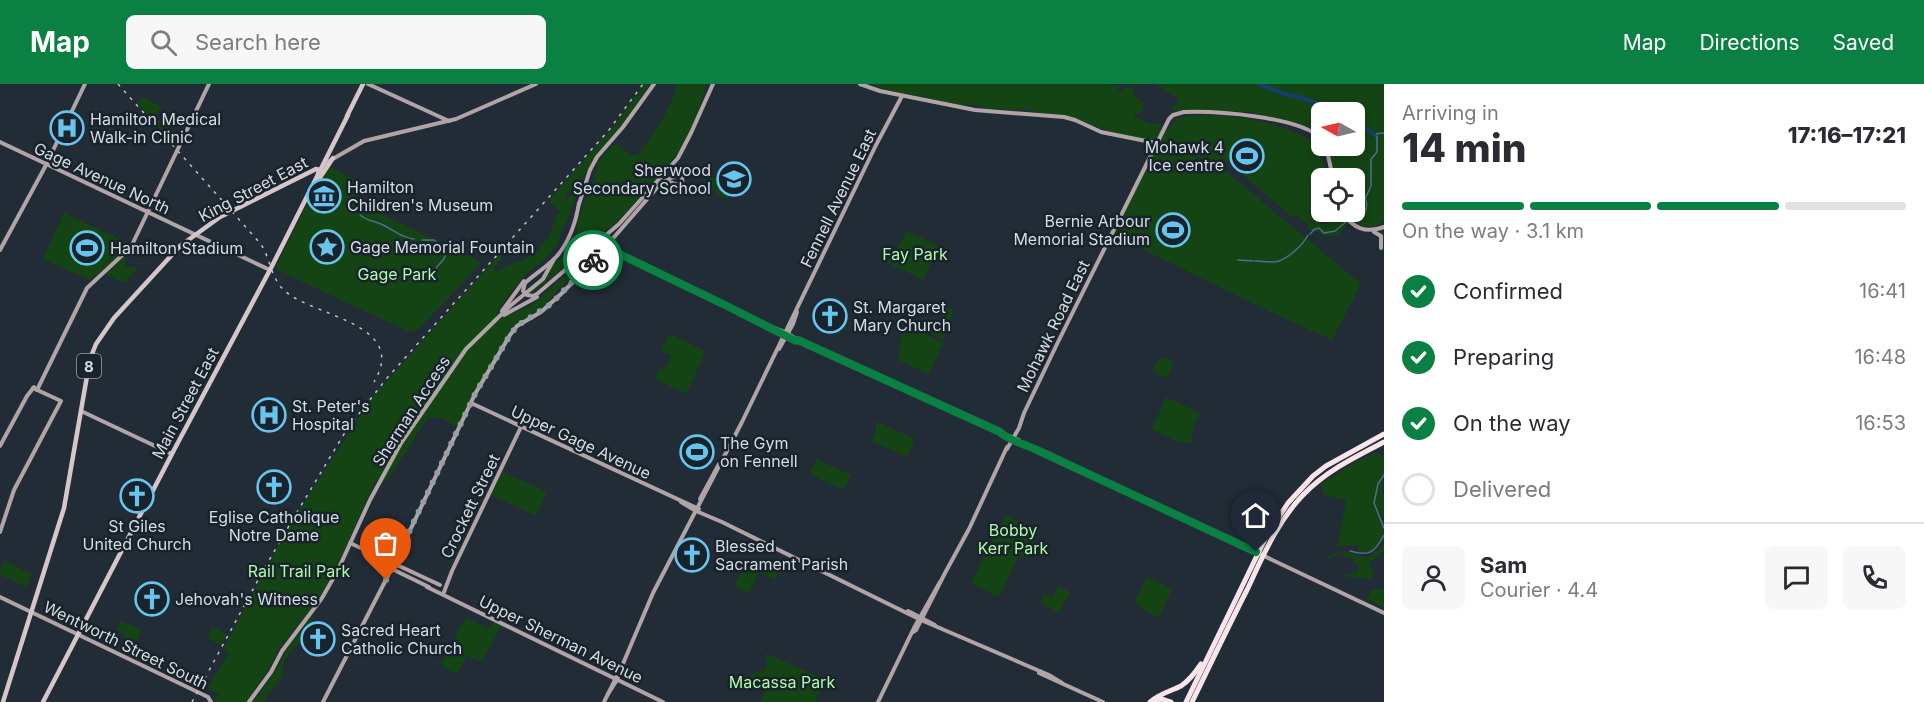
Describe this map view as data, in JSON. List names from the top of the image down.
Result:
{
  "streets": {
    "main road": [
      "Gage Avenue North",
      "King Street East",
      "Fennell Avenue East",
      "Mohawk Road East",
      "8",
      "Main Street East",
      "Sherman Access",
      "Upper Gage Avenue",
      "Crockett Street",
      "Upper Sherman Avenue",
      "Wentworth Street South"
    ]
  },
  "crossings": [
    ["Gage Avenue North", "King Street East"],
    ["Gage Avenue North", "Main Street East"],
    ["King Street East", "Main Street East"],
    ["King Street East", "Wentworth Street South"],
    ["Fennell Avenue East", "Upper Gage Avenue"],
    ["Fennell Avenue East", "Upper Sherman Avenue"],
    ["Mohawk Road East", "Upper Gage Avenue"],
    ["Main Street East", "Wentworth Street South"],
    ["Upper Gage Avenue", "Crockett Street"],
    ["Crockett Street", "Upper Sherman Avenue"]
  ],
  "parks": [
    "Fay Park",
    "Gage Park",
    "Bobby Kerr Park",
    "Rail Trail Park",
    "Macassa Park"
  ],
  "places": {
    "hospital": ["Hamilton Medical Walk-in Clinic", "St. Peter's Hospital"],
    "sports": [
      "Mohawk 4 Ice centre",
      "Bernie Arbour Memorial Stadium",
      "Hamilton Stadium",
      "The Gym on Fennell"
    ],
    "school or university": ["Sherwood Secondary School"],
    "museum": ["Hamilton Children's Museum"],
    "place": ["Gage Memorial Fountain"],
    "church": [
      "St. Margaret Mary Church",
      "Eglise Catholique Notre Dame",
      "St Giles United Church",
      "Blessed Sacrament Parish",
      "Jehovah's Witness",
      "Sacred Heart Catholic Church"
    ]
  },
  "north": "left",
  "page": {
    "header": "Map",
    "search": "Search here",
    "nav": ["Map", "Directions", "Saved"],
    "heading": ["14 min", "Arriving in", "17:16–17:21"],
    "panel": ["Sam", "Courier · 4.4"],
    "bar": "On the way · 3.1 km",
    "list": [
      ["Confirmed", "16:41"],
      ["Preparing", "16:48"],
      ["On the way", "16:53"],
      "Delivered"
    ]
  }
}
